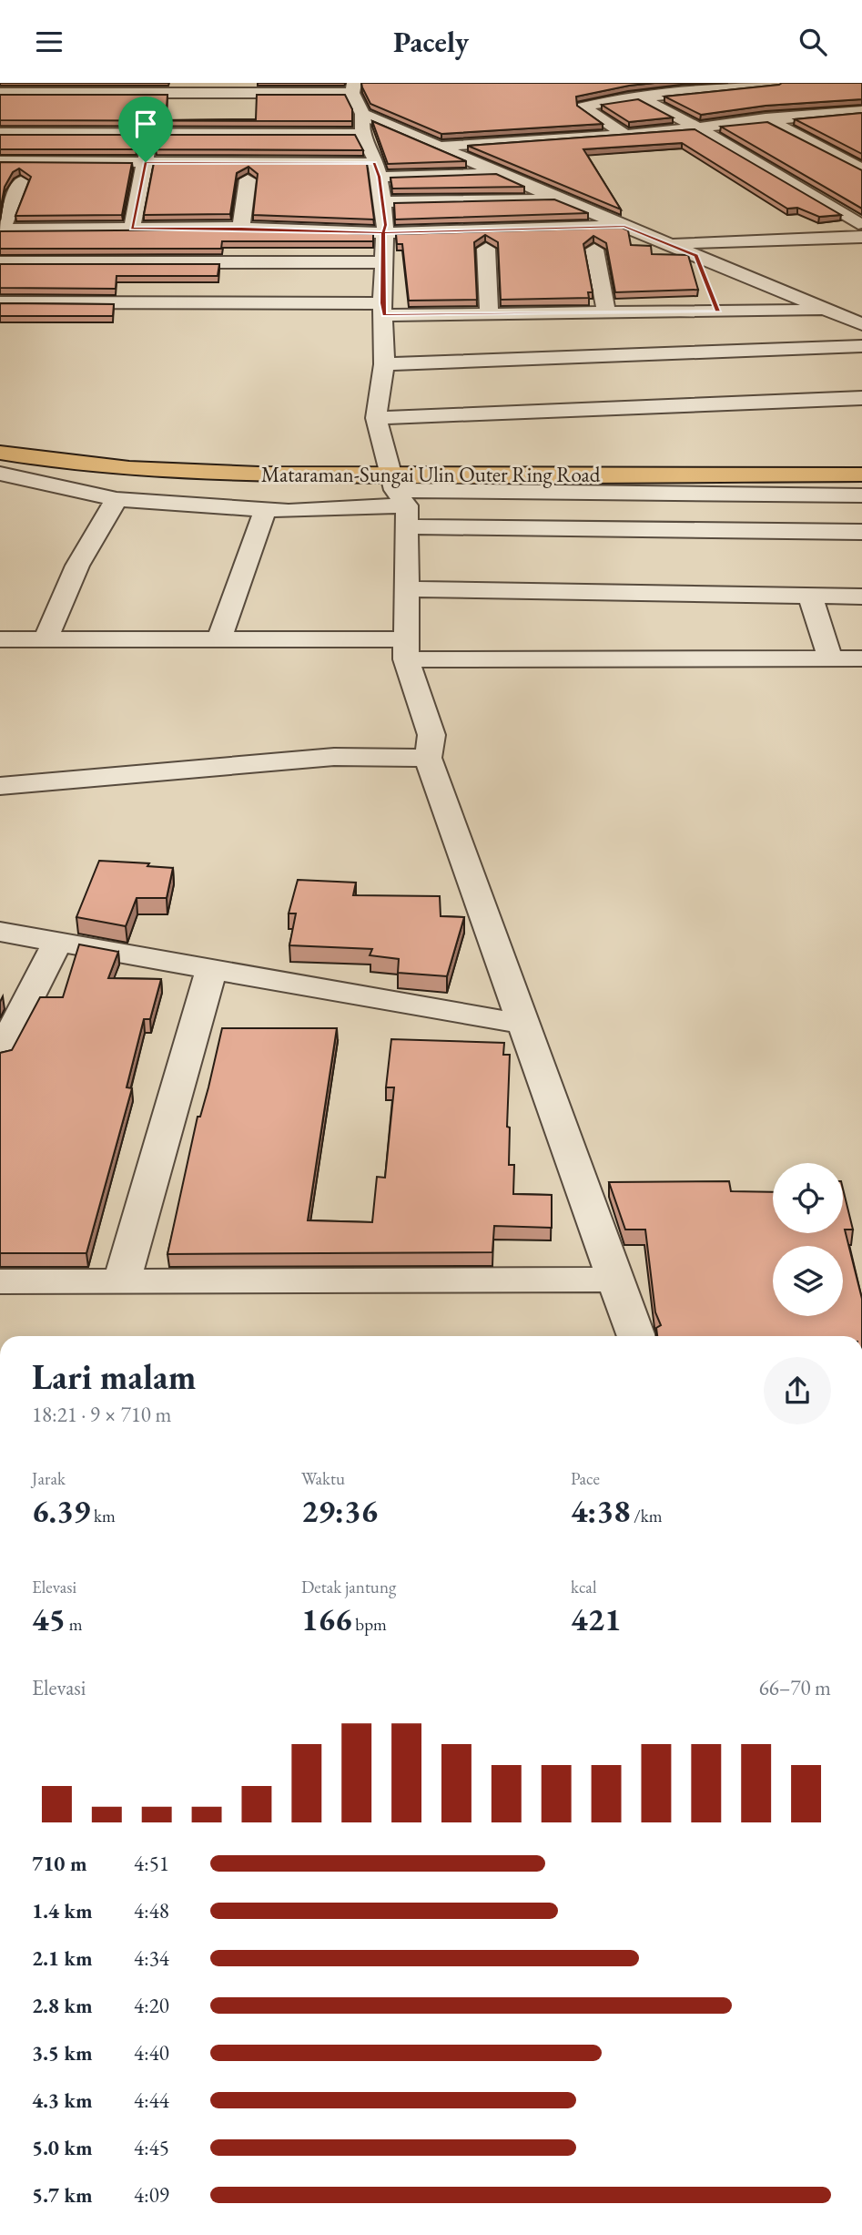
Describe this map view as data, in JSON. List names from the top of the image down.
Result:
{
  "streets": {
    "main road": ["Mataraman-Sungai Ulin Outer Ring Road"]
  },
  "page": {
    "header": "Pacely",
    "heading": ["Lari malam", "18:21 · 9 × 710 m"],
    "stats": [
      ["Jarak", "6.39 km"],
      ["Waktu", "29:36"],
      ["Pace", "4:38 /km"],
      ["Elevasi", "45 m"],
      ["Detak jantung", "166 bpm"],
      ["kcal", "421"]
    ],
    "chart": ["Elevasi", "66–70 m"],
    "list": [
      {
        "name": "710 m",
        "note": "4:51"
      },
      {
        "name": "1.4 km",
        "note": "4:48"
      },
      {
        "name": "2.1 km",
        "note": "4:34"
      },
      {
        "name": "2.8 km",
        "note": "4:20"
      },
      {
        "name": "3.5 km",
        "note": "4:40"
      },
      {
        "name": "4.3 km",
        "note": "4:44"
      },
      {
        "name": "5.0 km",
        "note": "4:45"
      },
      {
        "name": "5.7 km",
        "note": "4:09"
      }
    ]
  }
}
